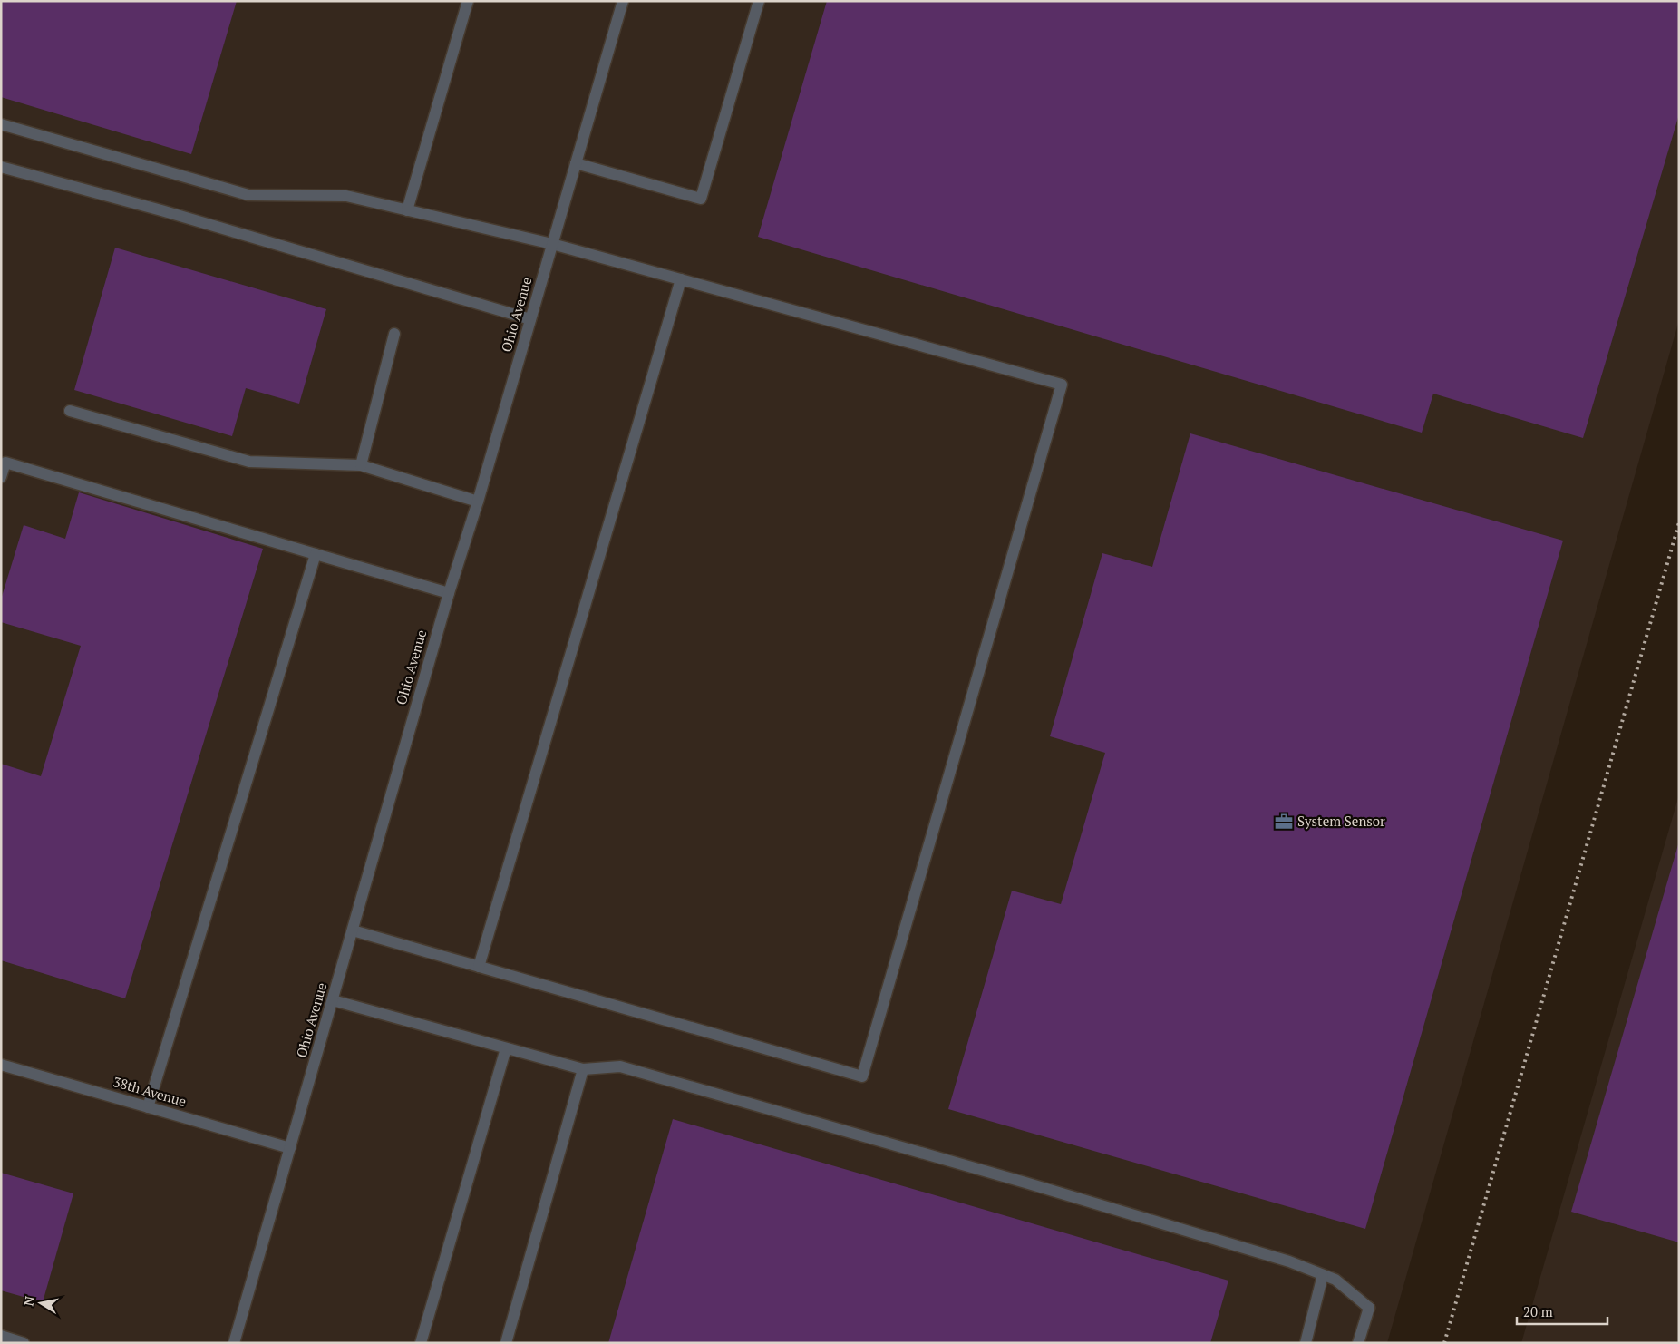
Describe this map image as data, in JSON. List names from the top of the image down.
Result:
{
  "streets": {
    "street": ["Ohio Avenue", "38th Avenue"]
  },
  "crossings": [
    ["Ohio Avenue", "38th Avenue"]
  ],
  "places": {
    "office": ["System Sensor"]
  },
  "scale_bar": "20 m",
  "north": "left"
}
